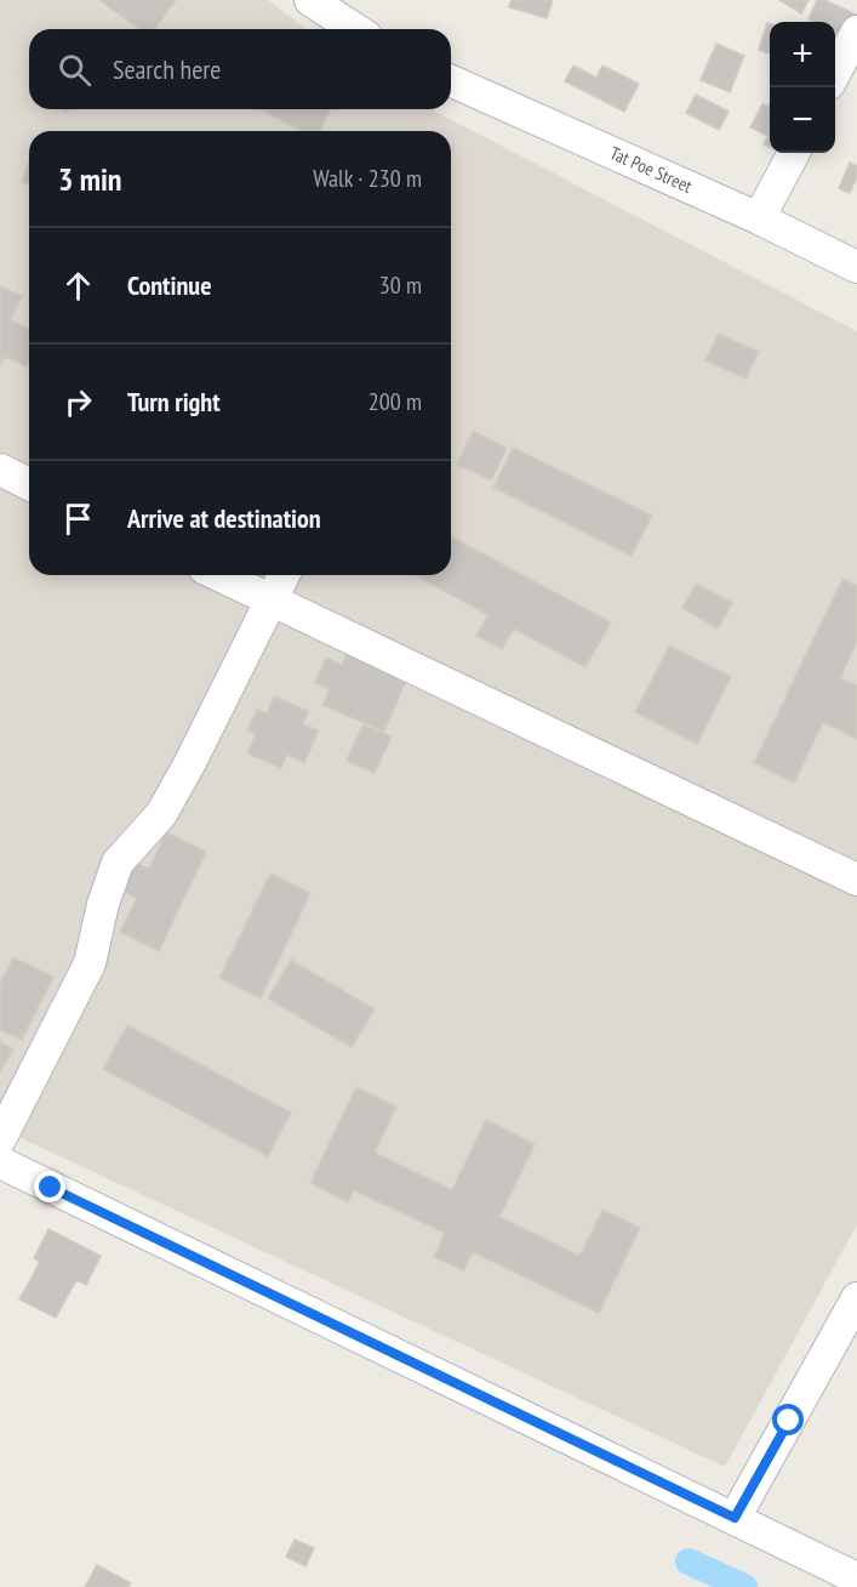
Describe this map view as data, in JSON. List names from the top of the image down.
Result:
{
  "streets": {
    "street": ["Tat Poe Street"]
  },
  "page": {
    "map_buttons": ["+", "−"],
    "search": "Search here",
    "heading": ["3 min", "Walk · 230 m"],
    "list": [
      ["Continue", "30 m"],
      ["Turn right", "200 m"],
      "Arrive at destination"
    ]
  }
}
